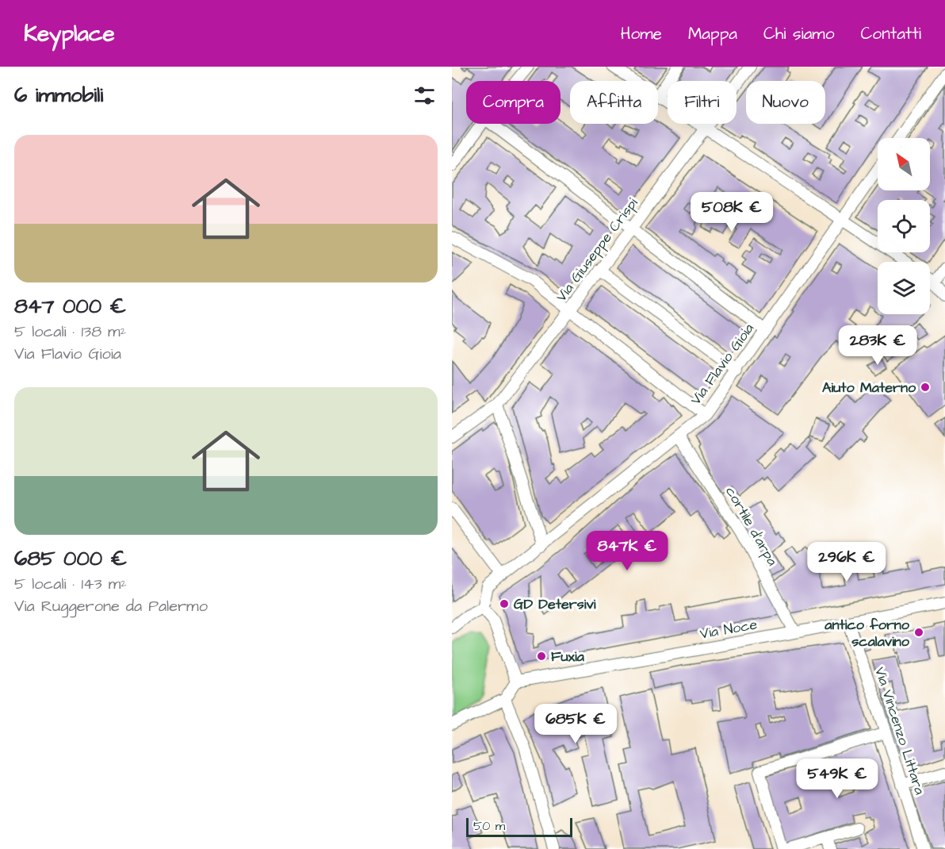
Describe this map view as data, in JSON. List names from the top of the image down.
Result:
{
  "streets": {
    "street": [
      "Via Giuseppe Crispi",
      "Via Flavio Gioia",
      "cortile d'arpa",
      "Via Noce",
      "Via Vincenzo Littara"
    ]
  },
  "crossings": [
    ["Via Flavio Gioia", "cortile d'arpa"],
    ["cortile d'arpa", "Via Noce"],
    ["Via Noce", "Via Vincenzo Littara"]
  ],
  "places": [
    "Aiuto Materno",
    "GD Detersivi",
    "antico forno scalavino",
    "Fuxia"
  ],
  "scale_bar": "50 m",
  "north": "top left",
  "page": {
    "header": "Keyplace",
    "nav": [
      "Home",
      "Mappa",
      "Chi siamo",
      "Contatti"
    ],
    "heading": "6 immobili",
    "chip": [
      "Compra",
      "Affitta",
      "Filtri",
      "Nuovo"
    ],
    "list": [
      {
        "name": "847 000 €",
        "note": "5 locali · 138 m² · Via Flavio Gioia"
      },
      {
        "name": "685 000 €",
        "note": "5 locali · 143 m² · Via Ruggerone da Palermo"
      }
    ],
    "price": [
      "508K €",
      "283K €",
      "847K €",
      "296K €",
      "685K €",
      "549K €"
    ],
    "scale": "50 m"
  }
}
